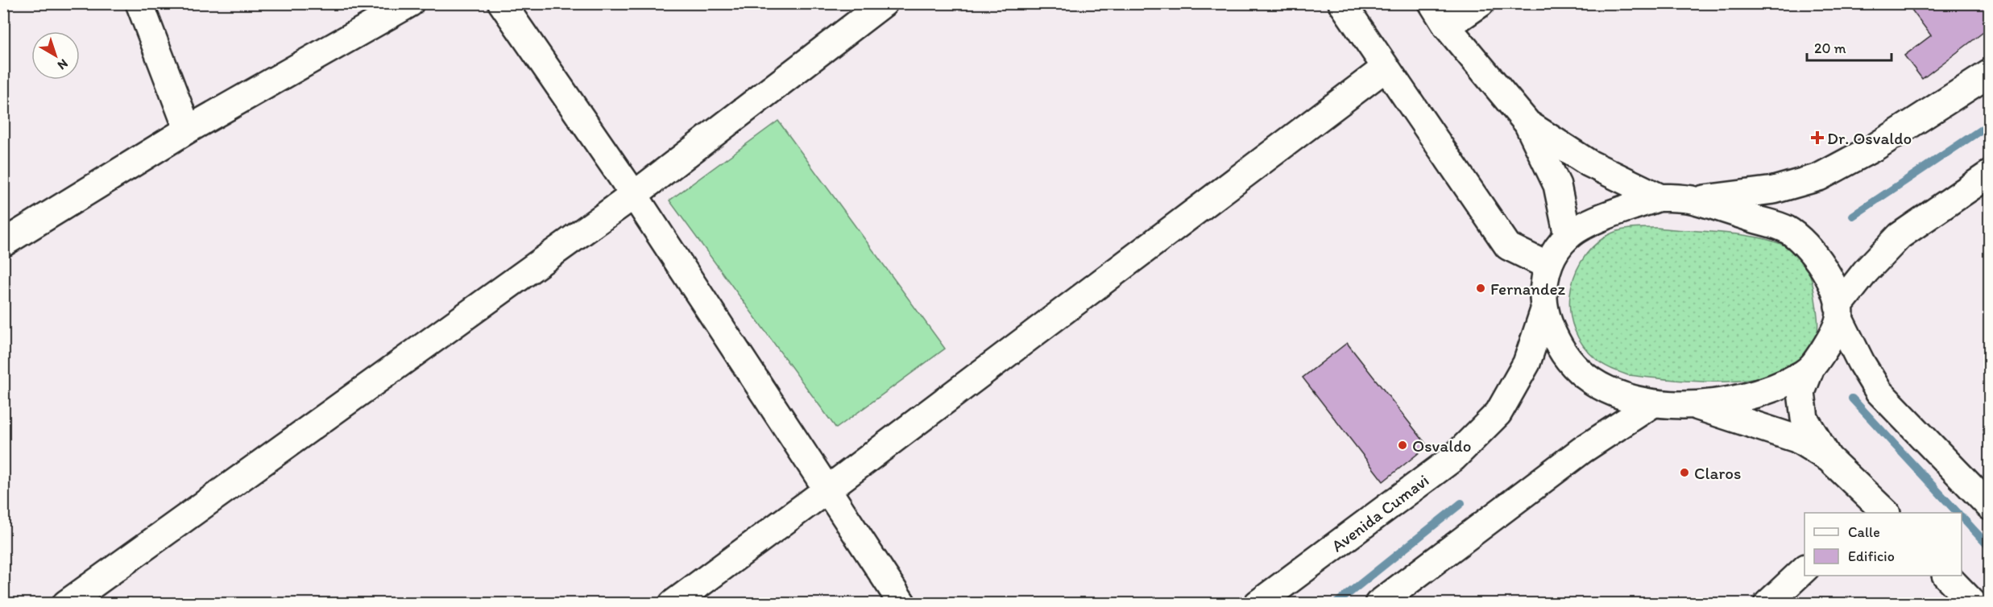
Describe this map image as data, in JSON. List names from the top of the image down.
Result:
{
  "streets": {
    "street": ["Avenida Cumavi"]
  },
  "places": {
    "health": ["Dr. Osvaldo"],
    "other": ["Fernandez", "Osvaldo", "Claros"]
  },
  "legend": ["Calle", "Edificio"],
  "scale_bar": "20 m",
  "north": "bottom right"
}
